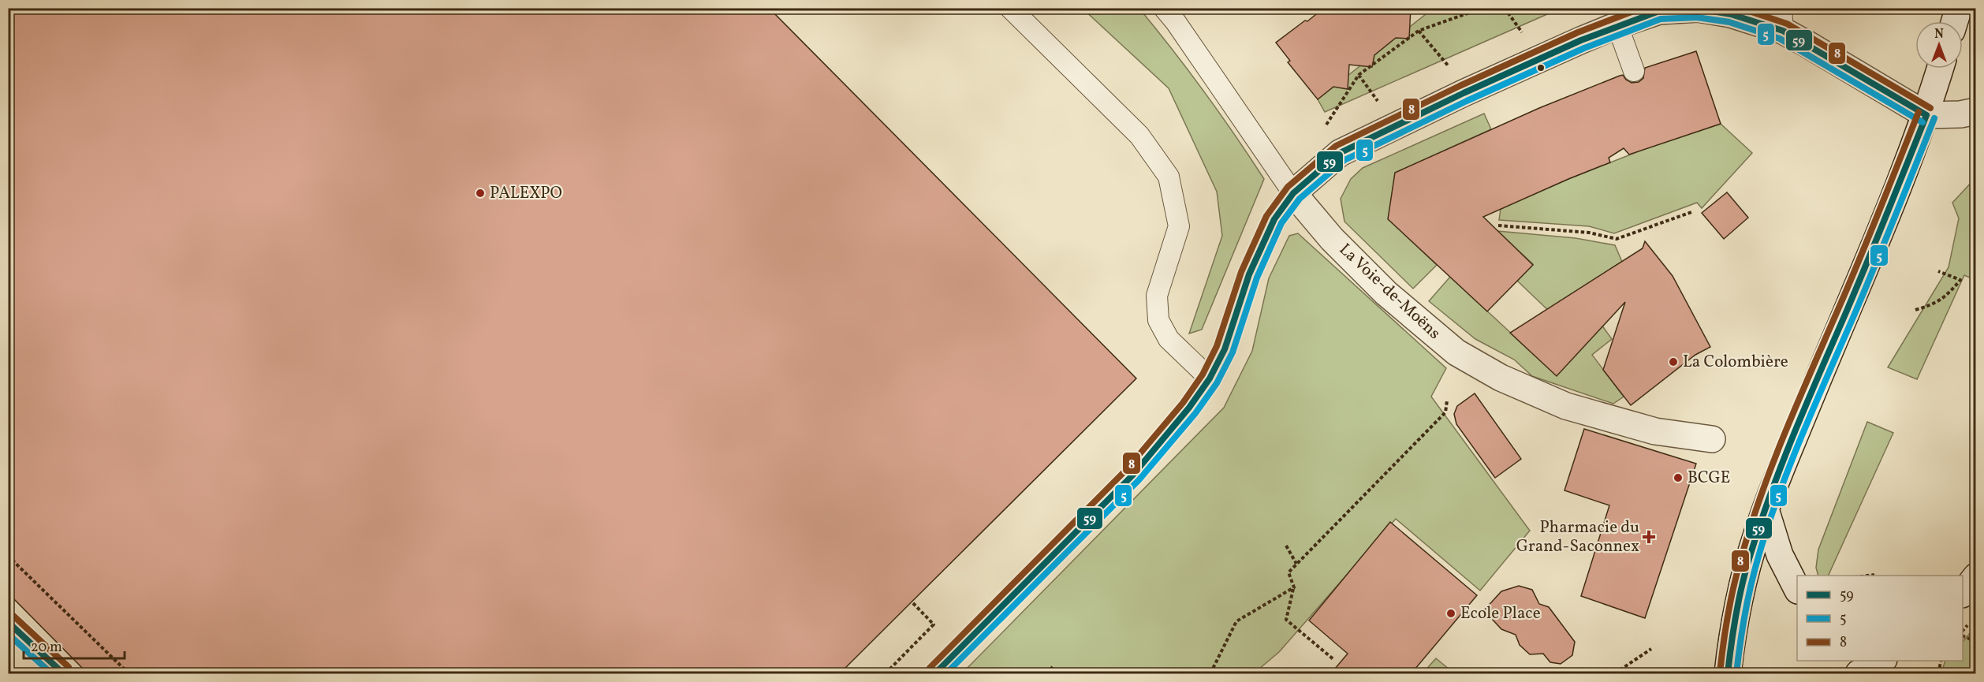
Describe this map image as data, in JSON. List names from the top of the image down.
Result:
{
  "streets": {
    "street": ["La Voie-de-Moëns"]
  },
  "places": {
    "other": [
      "PALEXPO",
      "La Colombière",
      "BCGE",
      "Ecole Place"
    ],
    "health": ["Pharmacie du Grand-Saconnex"]
  },
  "lines": ["transit line 8", "transit line 59", "transit line 5"],
  "legend": ["59", "5", "8"],
  "scale_bar": "20 m",
  "north": "top"
}
